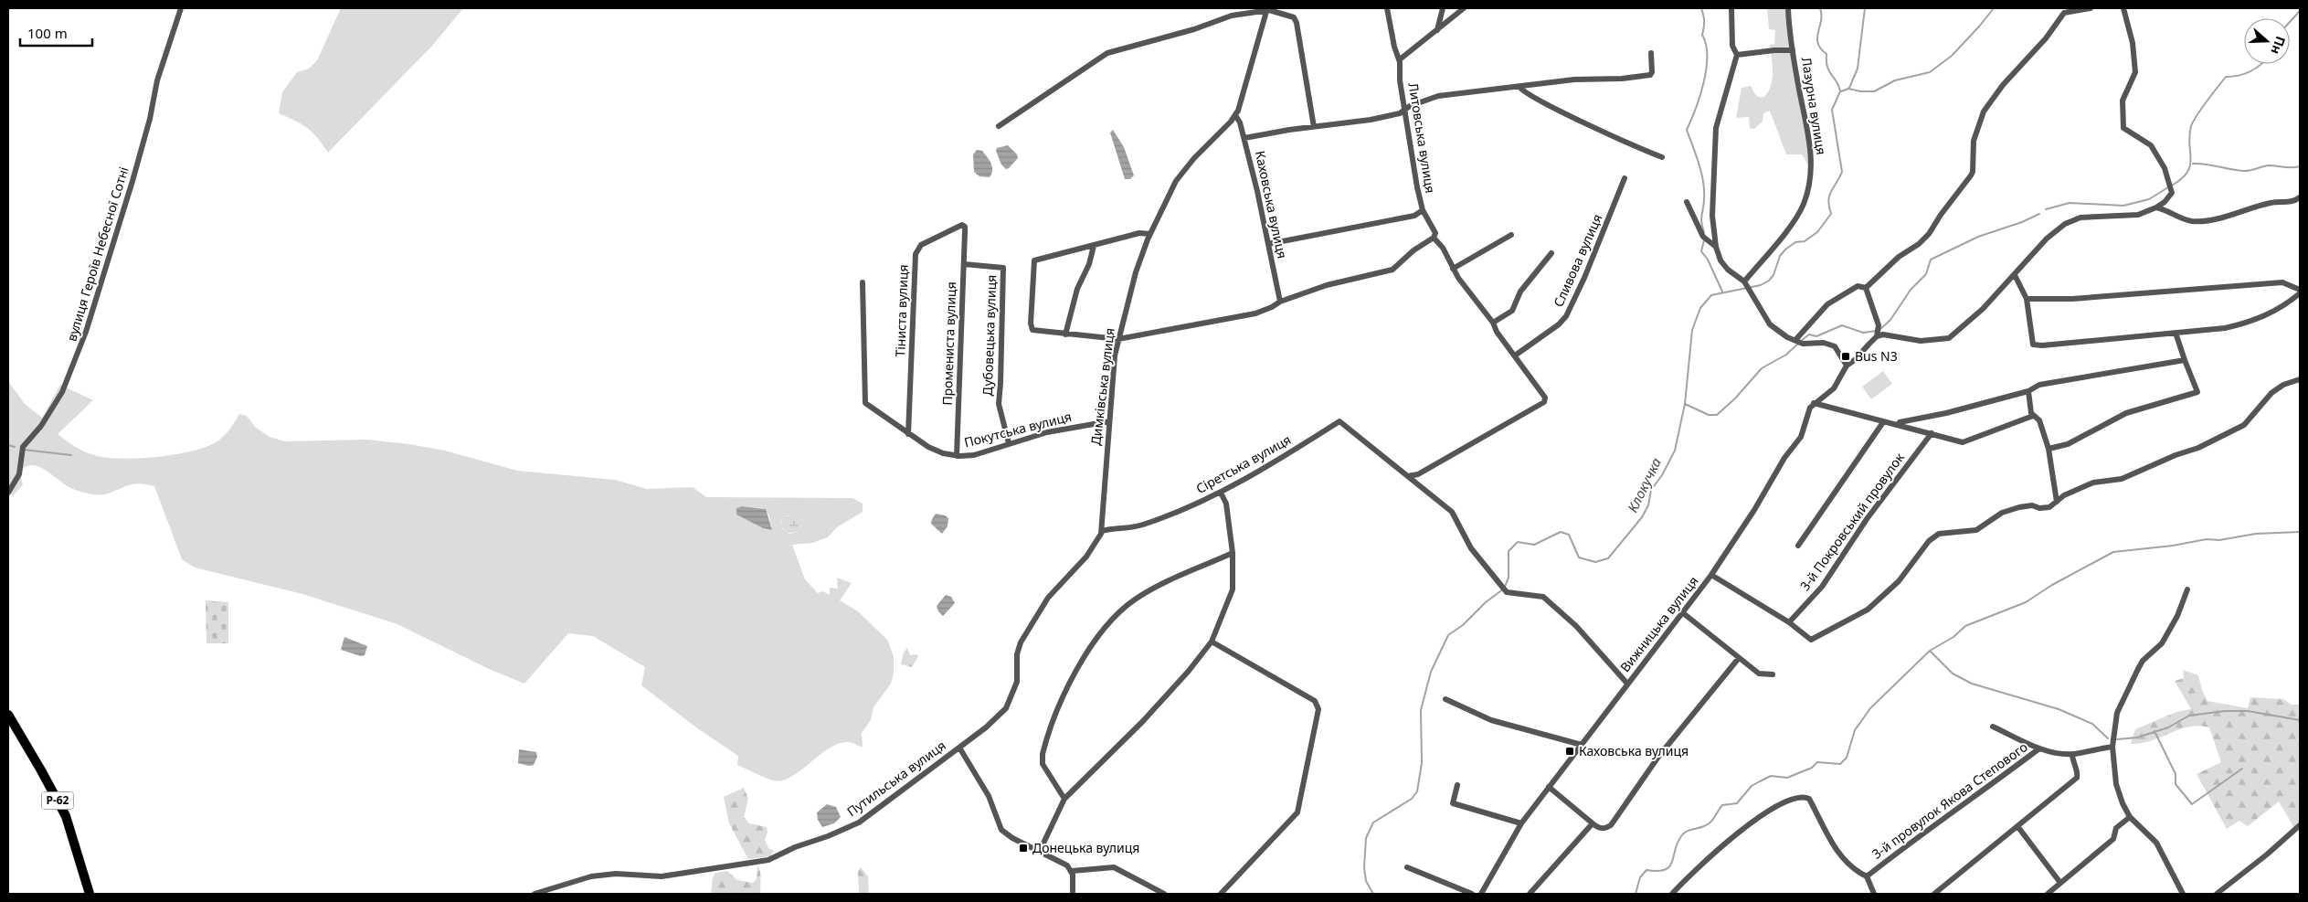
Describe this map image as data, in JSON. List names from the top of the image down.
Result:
{
  "streets": {
    "main road": ["Р-62"],
    "street": [
      "Лазурна вулиця",
      "Литовська вулиця",
      "Каховська вулиця",
      "вулиця Героїв Небесної Сотні",
      "Сливова вулиця",
      "Тіниста вулиця",
      "Дубовецька вулиця",
      "Промениста вулиця",
      "Димківська вулиця",
      "Покутська вулиця",
      "Сіретська вулиця",
      "3-й Покровський провулок",
      "Вижницька вулиця",
      "Путильська вулиця",
      "3-й провулок Якова Степового"
    ]
  },
  "crossings": [
    ["Литовська вулиця", "Сливова вулиця"],
    ["Литовська вулиця", "Сіретська вулиця"],
    ["Каховська вулиця", "Димківська вулиця"],
    ["Тіниста вулиця", "Промениста вулиця"],
    ["Тіниста вулиця", "Покутська вулиця"],
    ["Дубовецька вулиця", "Промениста вулиця"],
    ["Дубовецька вулиця", "Покутська вулиця"],
    ["Промениста вулиця", "Покутська вулиця"],
    ["Димківська вулиця", "Покутська вулиця"],
    ["Димківська вулиця", "Сіретська вулиця"],
    ["Димківська вулиця", "Путильська вулиця"],
    ["Сіретська вулиця", "Путильська вулиця"]
  ],
  "water": ["Клокучка"],
  "places": {
    "transit": ["Bus N3", "Каховська вулиця", "Донецька вулиця"]
  },
  "scale_bar": "100 m",
  "north": "right"
}
